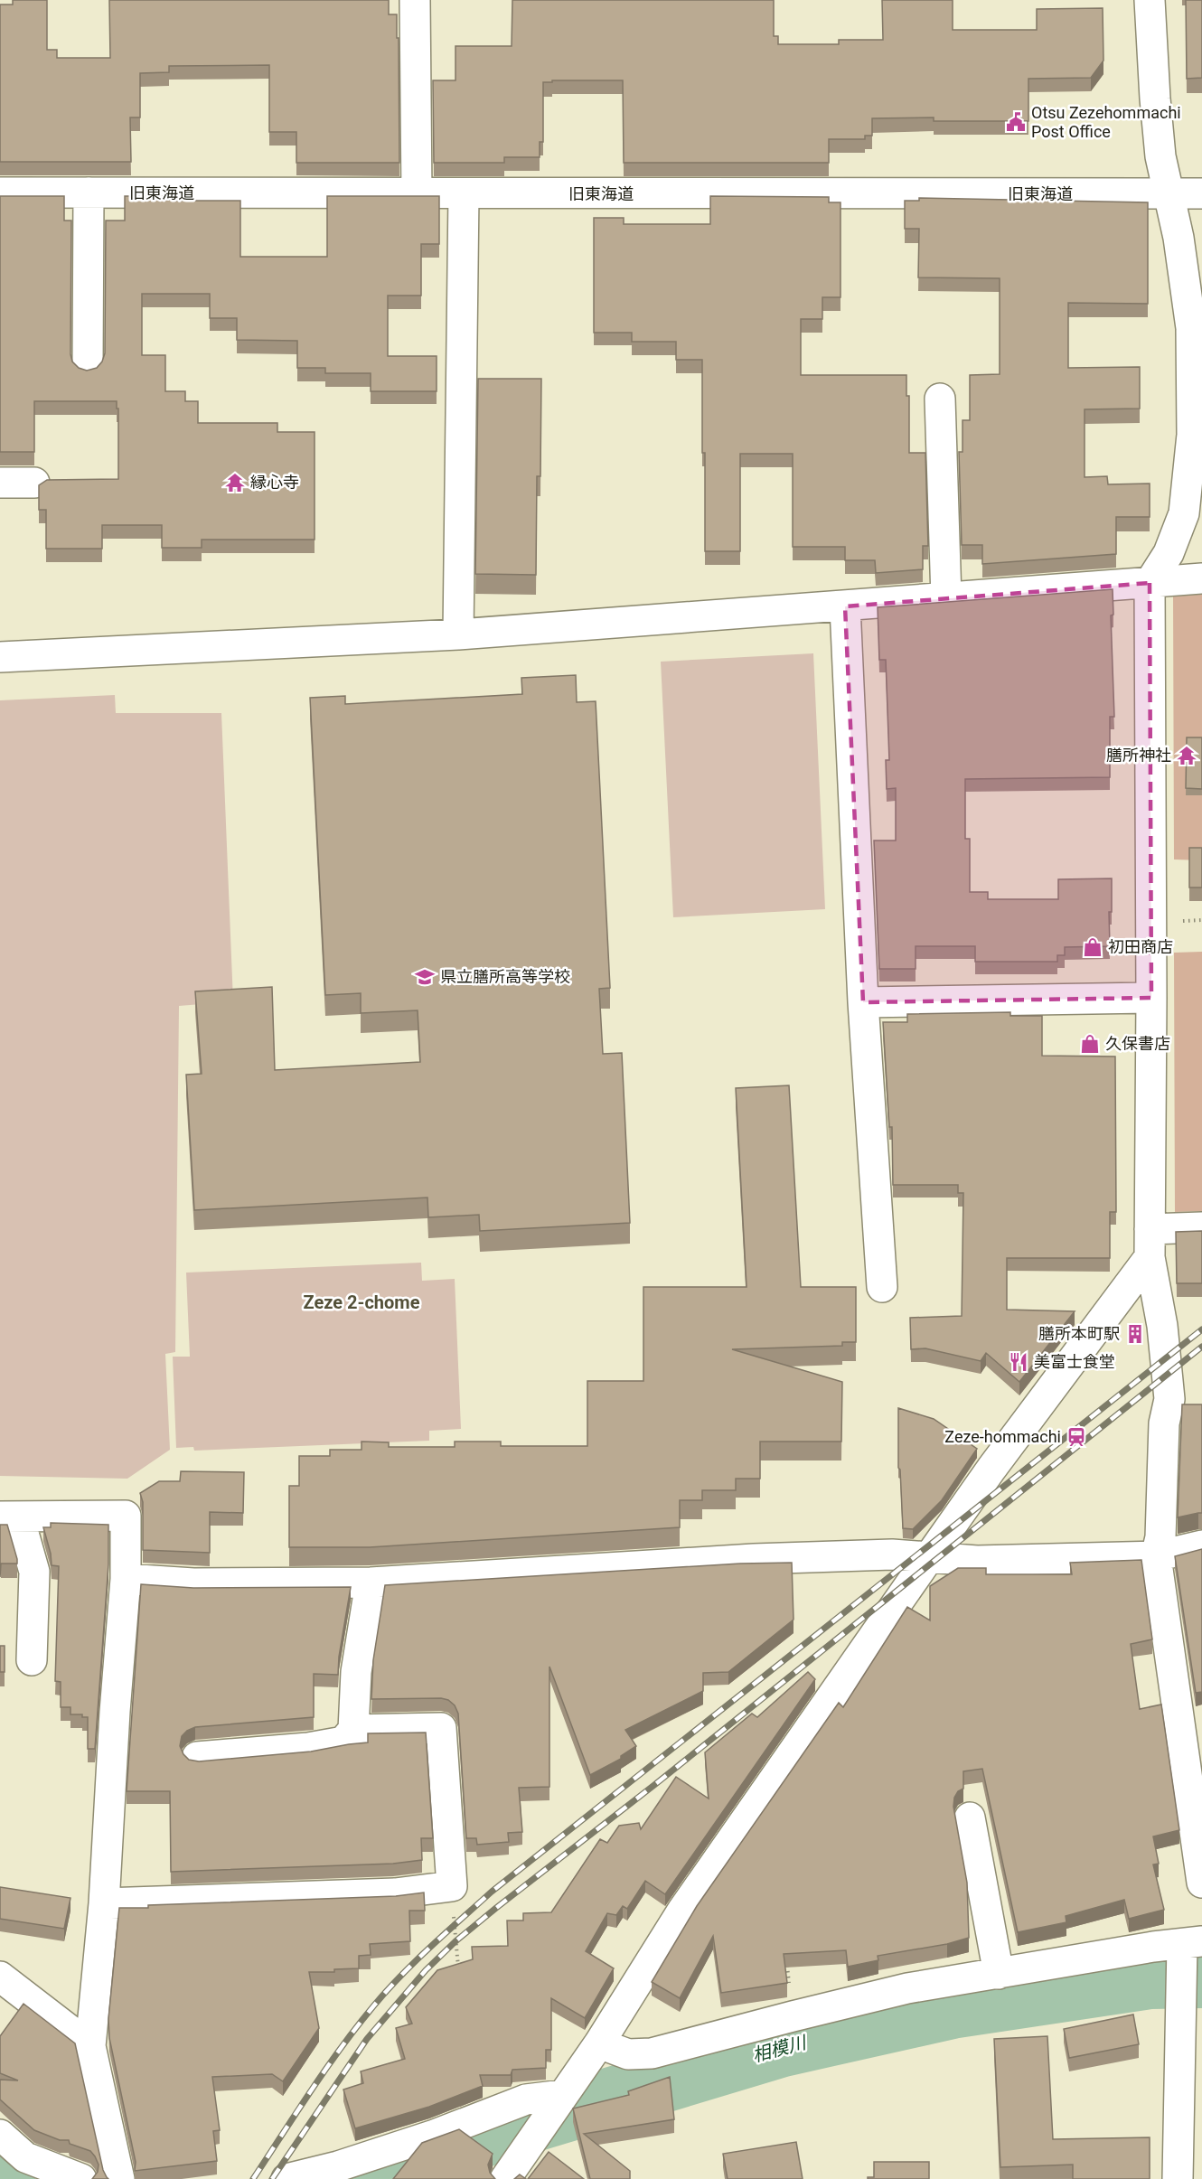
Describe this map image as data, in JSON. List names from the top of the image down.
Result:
{
  "streets": {
    "street": ["旧東海道"]
  },
  "districts": ["Zeze 2-chome"],
  "water": ["相模川"],
  "places": {
    "public building": ["Otsu Zezehommachi Post Office"],
    "temple": ["縁心寺", "膳所神社"],
    "shop": ["初田商店", "久保書店"],
    "school or university": ["県立膳所高等学校"],
    "building": ["膳所本町駅"],
    "restaurant": ["美富士食堂"],
    "station": ["Zeze-hommachi"]
  }
}
